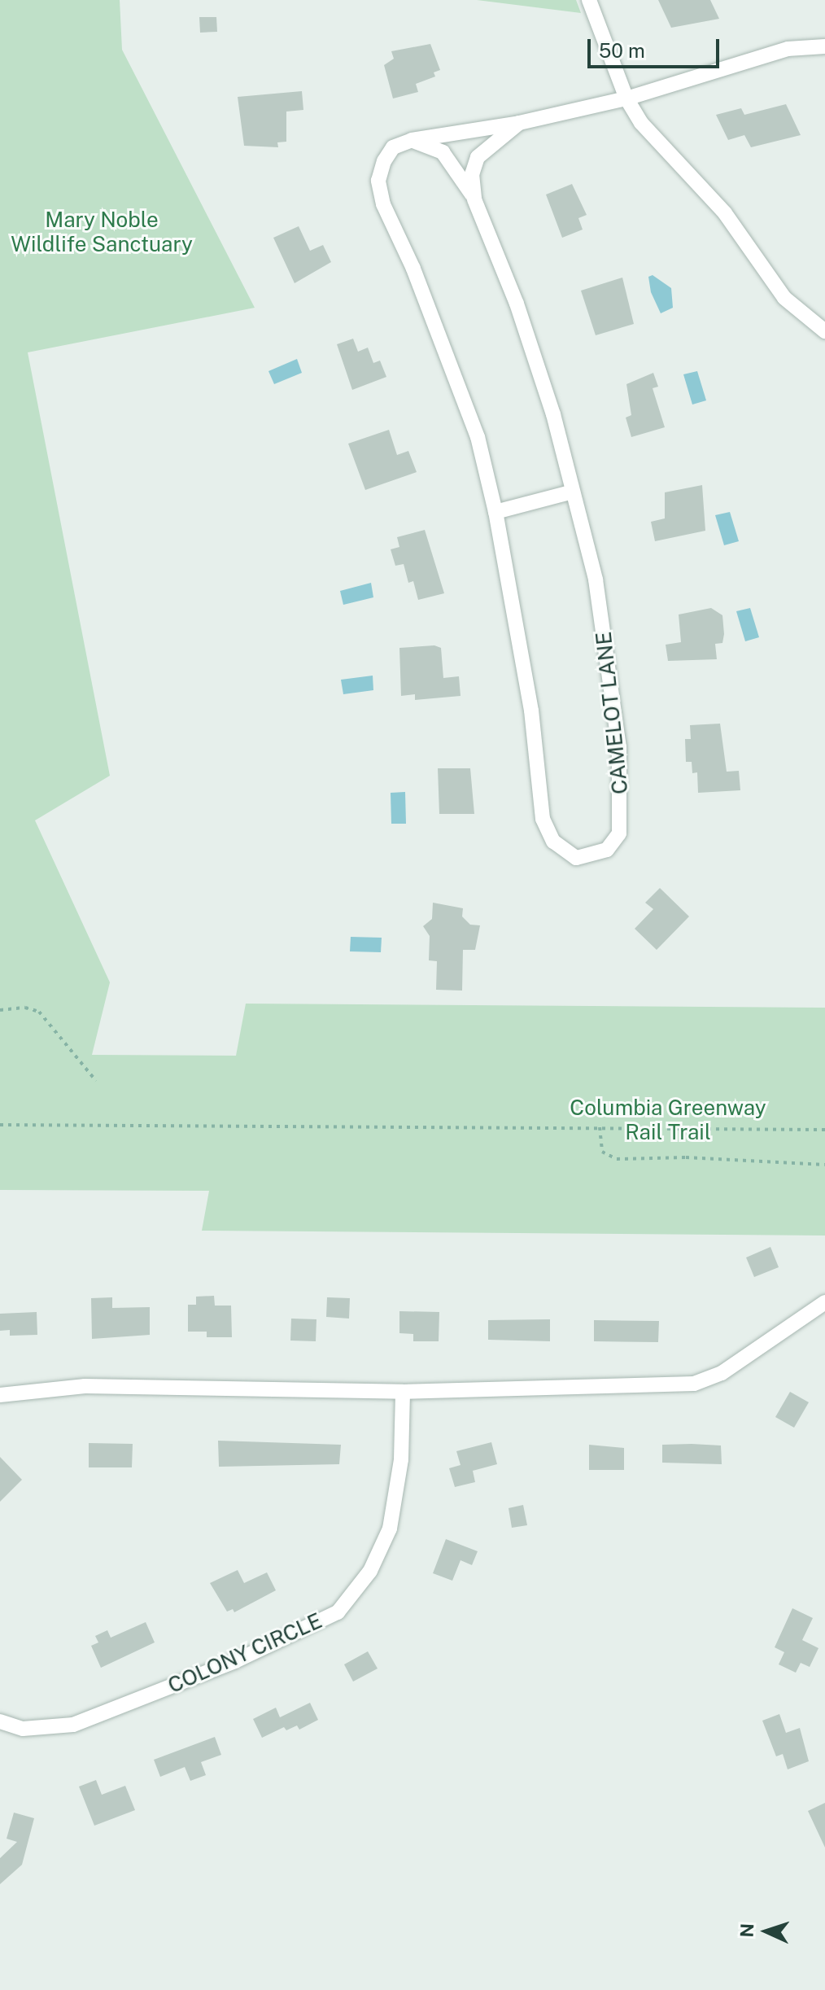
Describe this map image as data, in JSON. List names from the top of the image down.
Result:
{
  "streets": {
    "street": ["CAMELOT LANE", "COLONY CIRCLE"]
  },
  "parks": ["Mary Noble Wildlife Sanctuary", "Columbia Greenway Rail Trail"],
  "scale_bar": "50 m",
  "north": "left"
}
